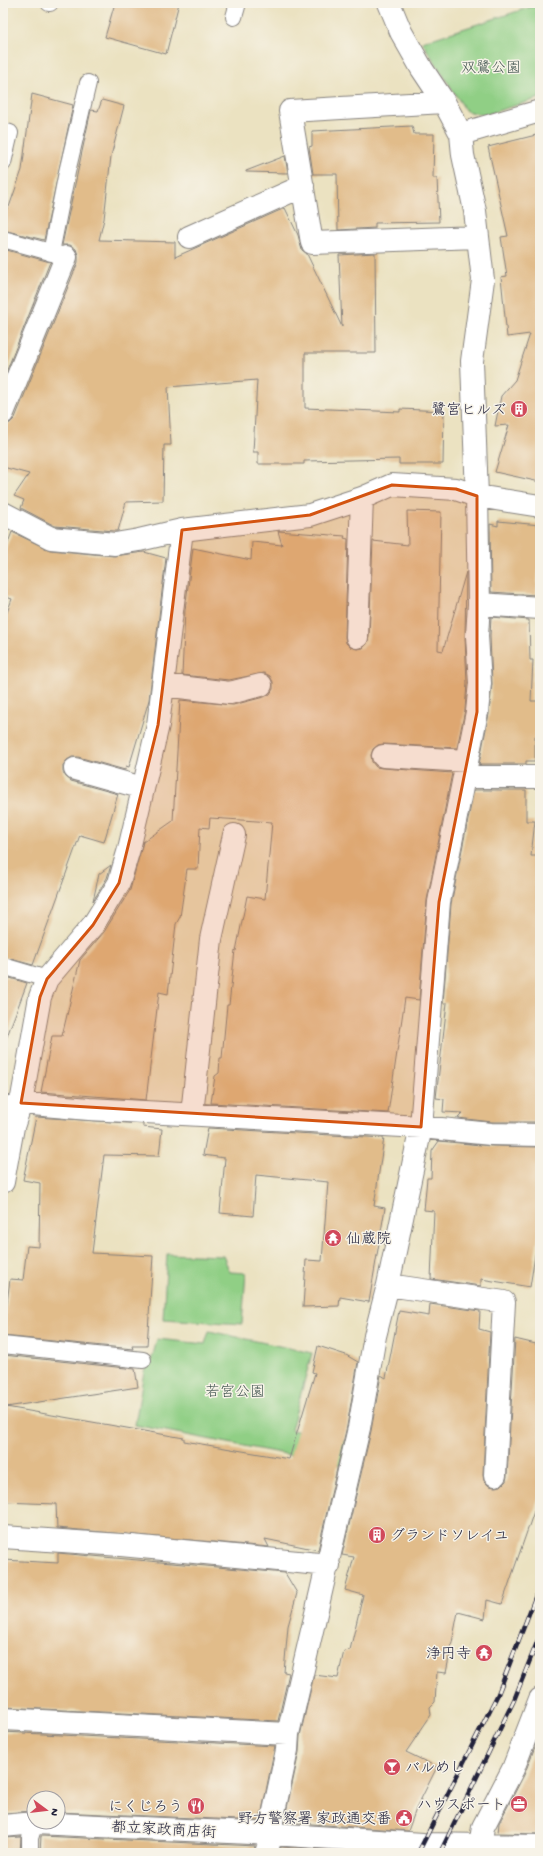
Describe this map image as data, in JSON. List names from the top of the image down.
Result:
{
  "streets": {
    "street": ["都立家政商店街"]
  },
  "parks": ["双鷺公園", "若宮公園"],
  "places": {
    "building": ["鷺宮ヒルズ", "グランドソレイユ"],
    "temple": ["仙蔵院", "浄円寺"],
    "bar": ["バルめし"],
    "office": ["ハウスポート"],
    "restaurant": ["にくじろう"],
    "public building": ["野方警察署 家政通交番"]
  },
  "north": "right"
}
